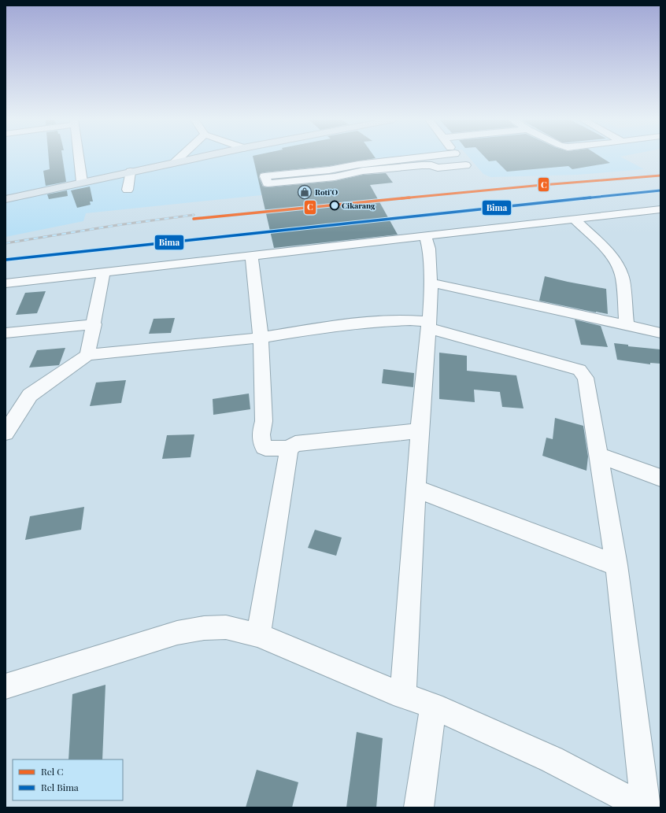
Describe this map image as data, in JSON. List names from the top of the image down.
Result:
{
  "places": {
    "shop": ["Roti'O"],
    "other": ["Cikarang"]
  },
  "lines": ["rail line C", "rail line Bima"],
  "legend": ["Rel C", "Rel Bima"]
}
